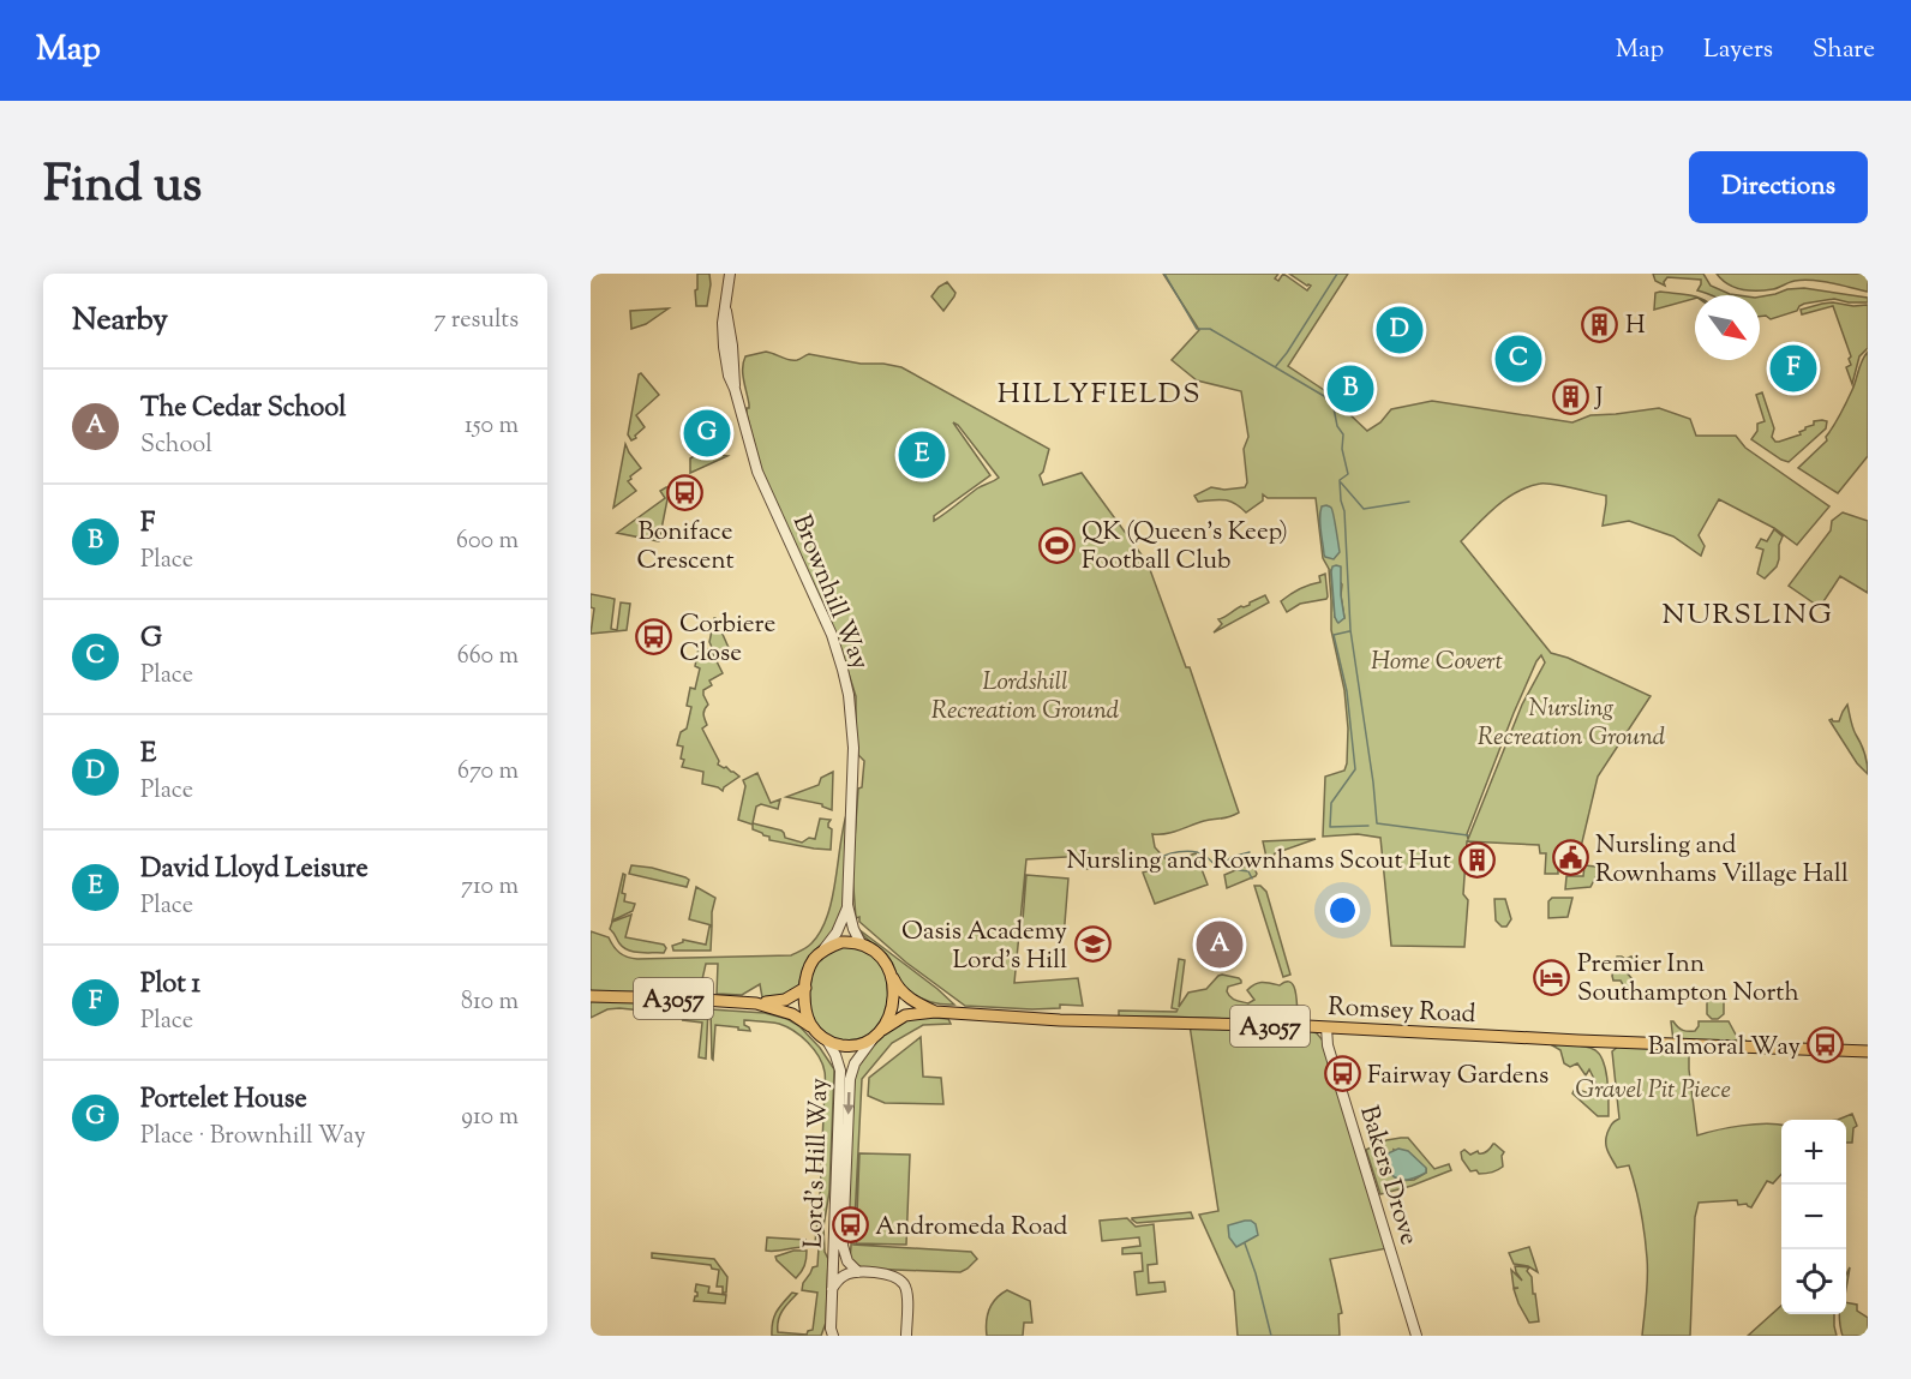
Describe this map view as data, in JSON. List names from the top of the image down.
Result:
{
  "streets": {
    "main road": ["A3057", "Romsey Road"],
    "street": ["Brownhill Way", "Lord's Hill Way", "Bakers Drove"]
  },
  "crossings": [
    ["Brownhill Way", "A3057"],
    ["Brownhill Way", "Romsey Road"],
    ["Brownhill Way", "Lord's Hill Way"],
    ["A3057", "Romsey Road"],
    ["A3057", "Lord's Hill Way"],
    ["Romsey Road", "Lord's Hill Way"],
    ["Romsey Road", "Bakers Drove"]
  ],
  "districts": ["HILLYFIELDS", "NURSLING"],
  "parks": [
    "Home Covert",
    "Lordshill Recreation Ground",
    "Nursling Recreation Ground",
    "Gravel Pit Piece"
  ],
  "places": {
    "building": ["H", "J", "Nursling and Rownhams Scout Hut"],
    "bus stop": [
      "Boniface Crescent",
      "Corbiere Close",
      "Balmoral Way",
      "Fairway Gardens",
      "Andromeda Road"
    ],
    "sports": ["QK (Queen's Keep) Football Club"],
    "public building": ["Nursling and Rownhams Village Hall"],
    "school or university": ["Oasis Academy Lord's Hill"],
    "hotel": ["Premier Inn Southampton North"]
  },
  "north": "bottom right",
  "page": {
    "header": "Map",
    "nav": ["Map", "Layers", "Share"],
    "title": "Find us",
    "buttons": "Directions",
    "heading": ["Nearby", "7 results"],
    "pins": [
      "D",
      "C",
      "F",
      "B",
      "G",
      "E",
      "A"
    ],
    "list": [
      {
        "mark": "A",
        "name": "The Cedar School",
        "note": "School",
        "value": "150 m"
      },
      {
        "mark": "B",
        "name": "F",
        "note": "Place",
        "value": "600 m"
      },
      {
        "mark": "C",
        "name": "G",
        "note": "Place",
        "value": "660 m"
      },
      {
        "mark": "D",
        "name": "E",
        "note": "Place",
        "value": "670 m"
      },
      {
        "mark": "E",
        "name": "David Lloyd Leisure",
        "note": "Place",
        "value": "710 m"
      },
      {
        "mark": "F",
        "name": "Plot 1",
        "note": "Place",
        "value": "810 m"
      },
      {
        "mark": "G",
        "name": "Portelet House",
        "note": "Place · Brownhill Way",
        "value": "910 m"
      }
    ],
    "map_buttons": ["+", "−"]
  }
}
